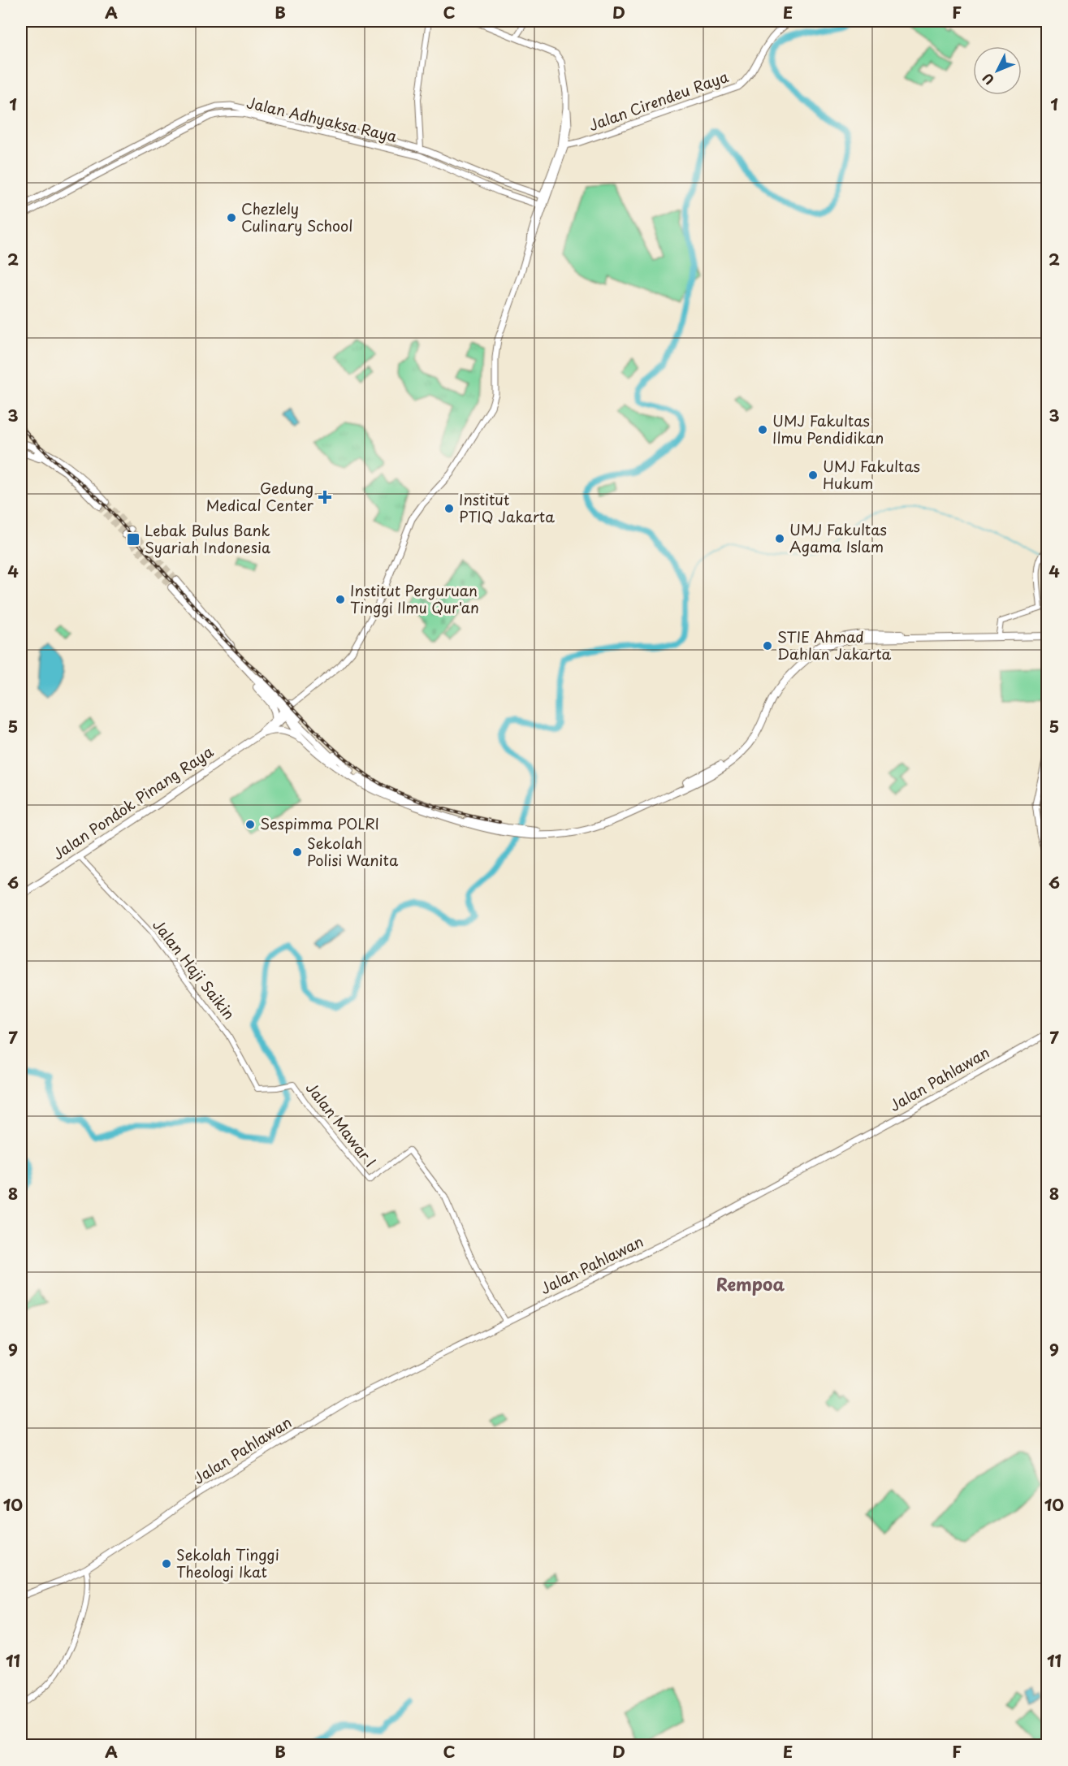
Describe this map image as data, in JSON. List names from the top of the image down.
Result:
{
  "streets": {
    "highway": ["Jalan Pondok Pinang Raya"],
    "main road": ["Jalan Cirendeu Raya", "Jalan Adhyaksa Raya", "Jalan Pahlawan"],
    "street": ["Jalan Haji Saikin", "Jalan Mawar I"]
  },
  "crossings": [
    ["Jalan Pondok Pinang Raya", "Jalan Haji Saikin"],
    ["Jalan Haji Saikin", "Jalan Mawar I"],
    ["Jalan Pahlawan", "Jalan Mawar I"]
  ],
  "districts": ["Rempoa"],
  "places": {
    "other": [
      "Chezlely Culinary School",
      "UMJ Fakultas Ilmu Pendidikan",
      "UMJ Fakultas Hukum",
      "Institut PTIQ Jakarta",
      "UMJ Fakultas Agama Islam",
      "Institut Perguruan Tinggi Ilmu Qur'an",
      "STIE Ahmad Dahlan Jakarta",
      "Sespimma POLRI",
      "Sekolah Polisi Wanita",
      "Sekolah Tinggi Theologi Ikat"
    ],
    "health": ["Gedung Medical Center"],
    "transit": ["Lebak Bulus Bank Syariah Indonesia"]
  },
  "north": "bottom left",
  "grid": {
    "columns": [
      "A",
      "B",
      "C",
      "D",
      "E",
      "F"
    ],
    "rows": [
      "1",
      "2",
      "3",
      "4",
      "5",
      "6",
      "7",
      "8",
      "9",
      "10",
      "11"
    ]
  }
}
